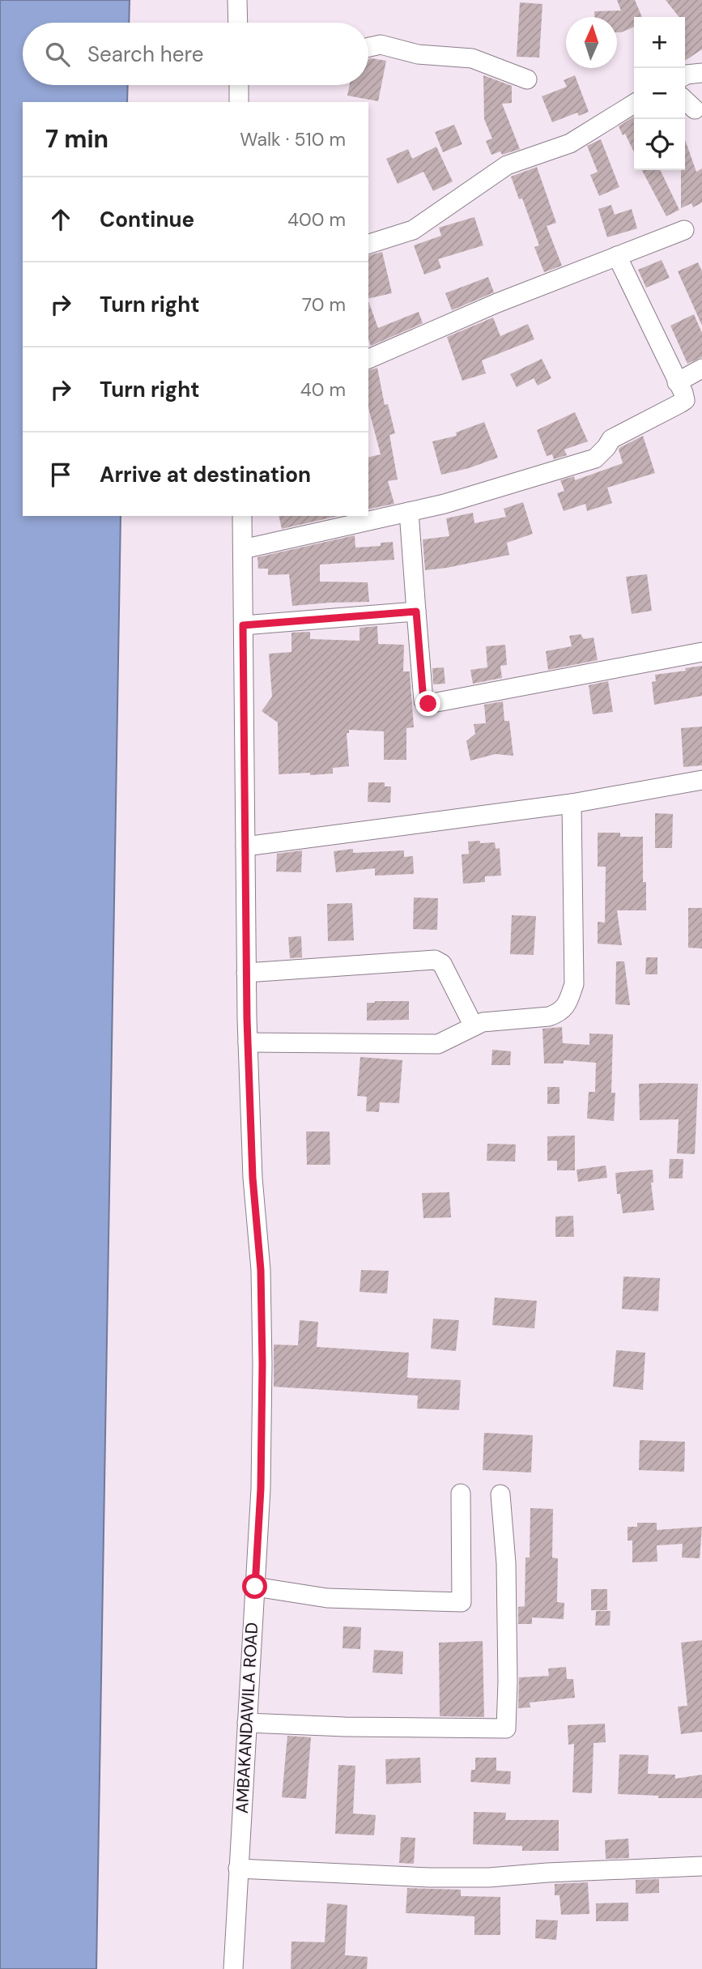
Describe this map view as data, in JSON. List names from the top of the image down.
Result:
{
  "streets": {
    "street": ["AMBAKANDAWILA ROAD"]
  },
  "north": "top",
  "page": {
    "map_buttons": ["+", "−"],
    "search": "Search here",
    "heading": ["7 min", "Walk · 510 m"],
    "list": [
      ["Continue", "400 m"],
      ["Turn right", "70 m"],
      ["Turn right", "40 m"],
      "Arrive at destination"
    ]
  }
}
